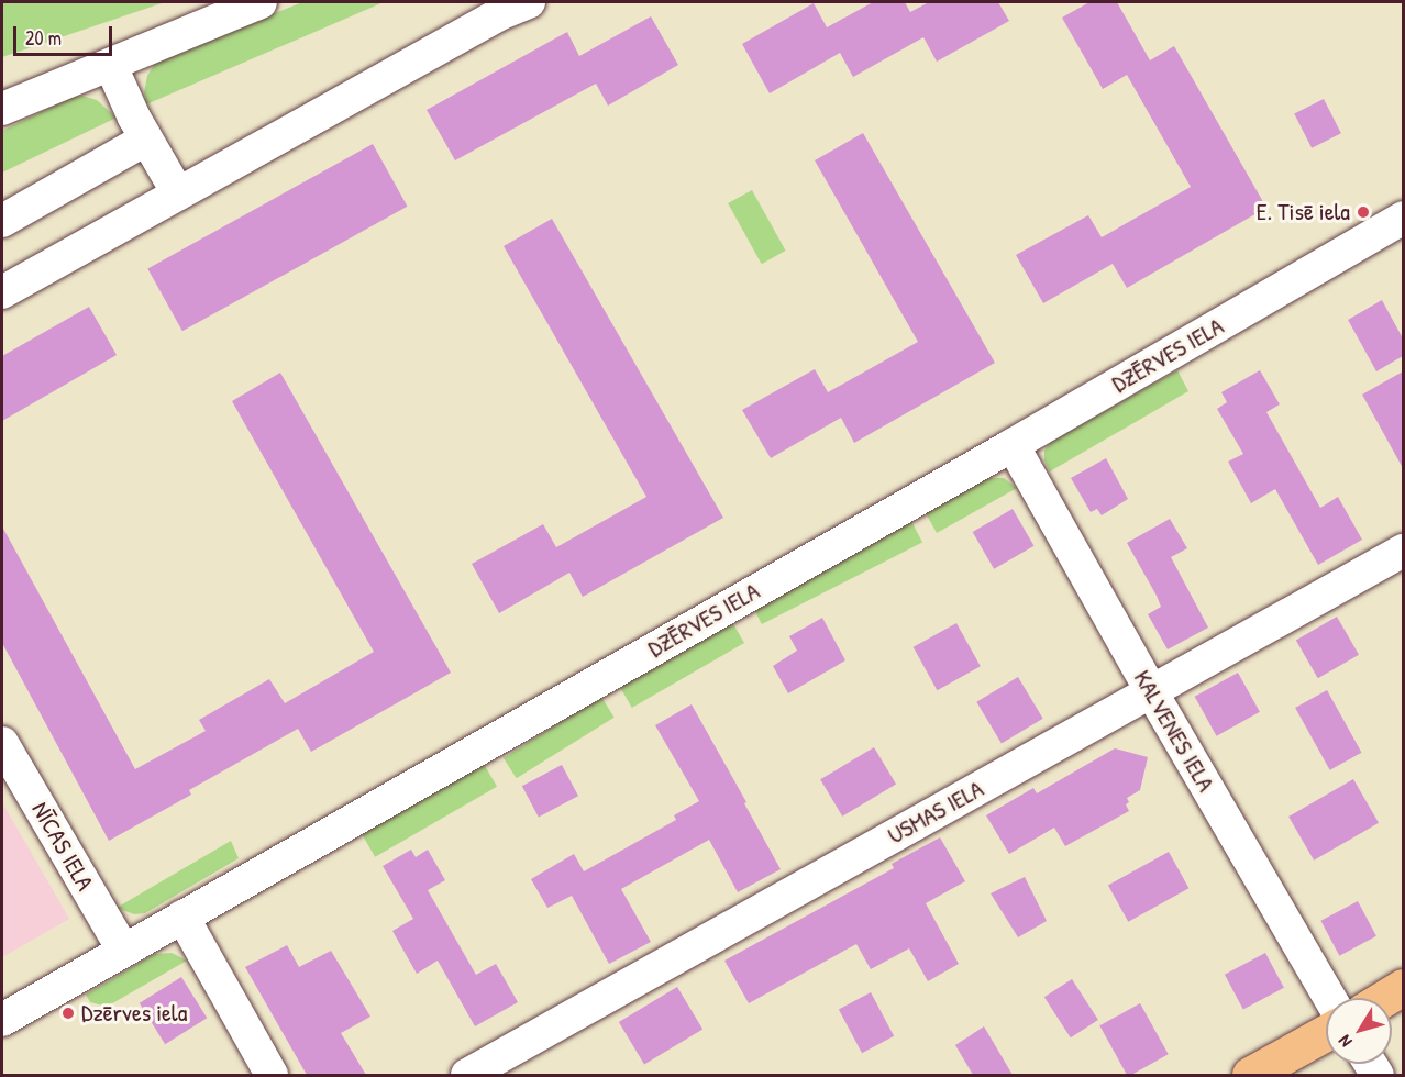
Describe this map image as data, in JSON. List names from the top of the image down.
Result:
{
  "streets": {
    "street": [
      "DZĒRVES IELA",
      "KALVENES IELA",
      "USMAS IELA",
      "NĪCAS IELA"
    ]
  },
  "crossings": [
    ["DZĒRVES IELA", "KALVENES IELA"],
    ["DZĒRVES IELA", "NĪCAS IELA"],
    ["KALVENES IELA", "USMAS IELA"]
  ],
  "places": ["E. Tisē iela", "Dzērves iela"],
  "scale_bar": "20 m",
  "north": "bottom left"
}
